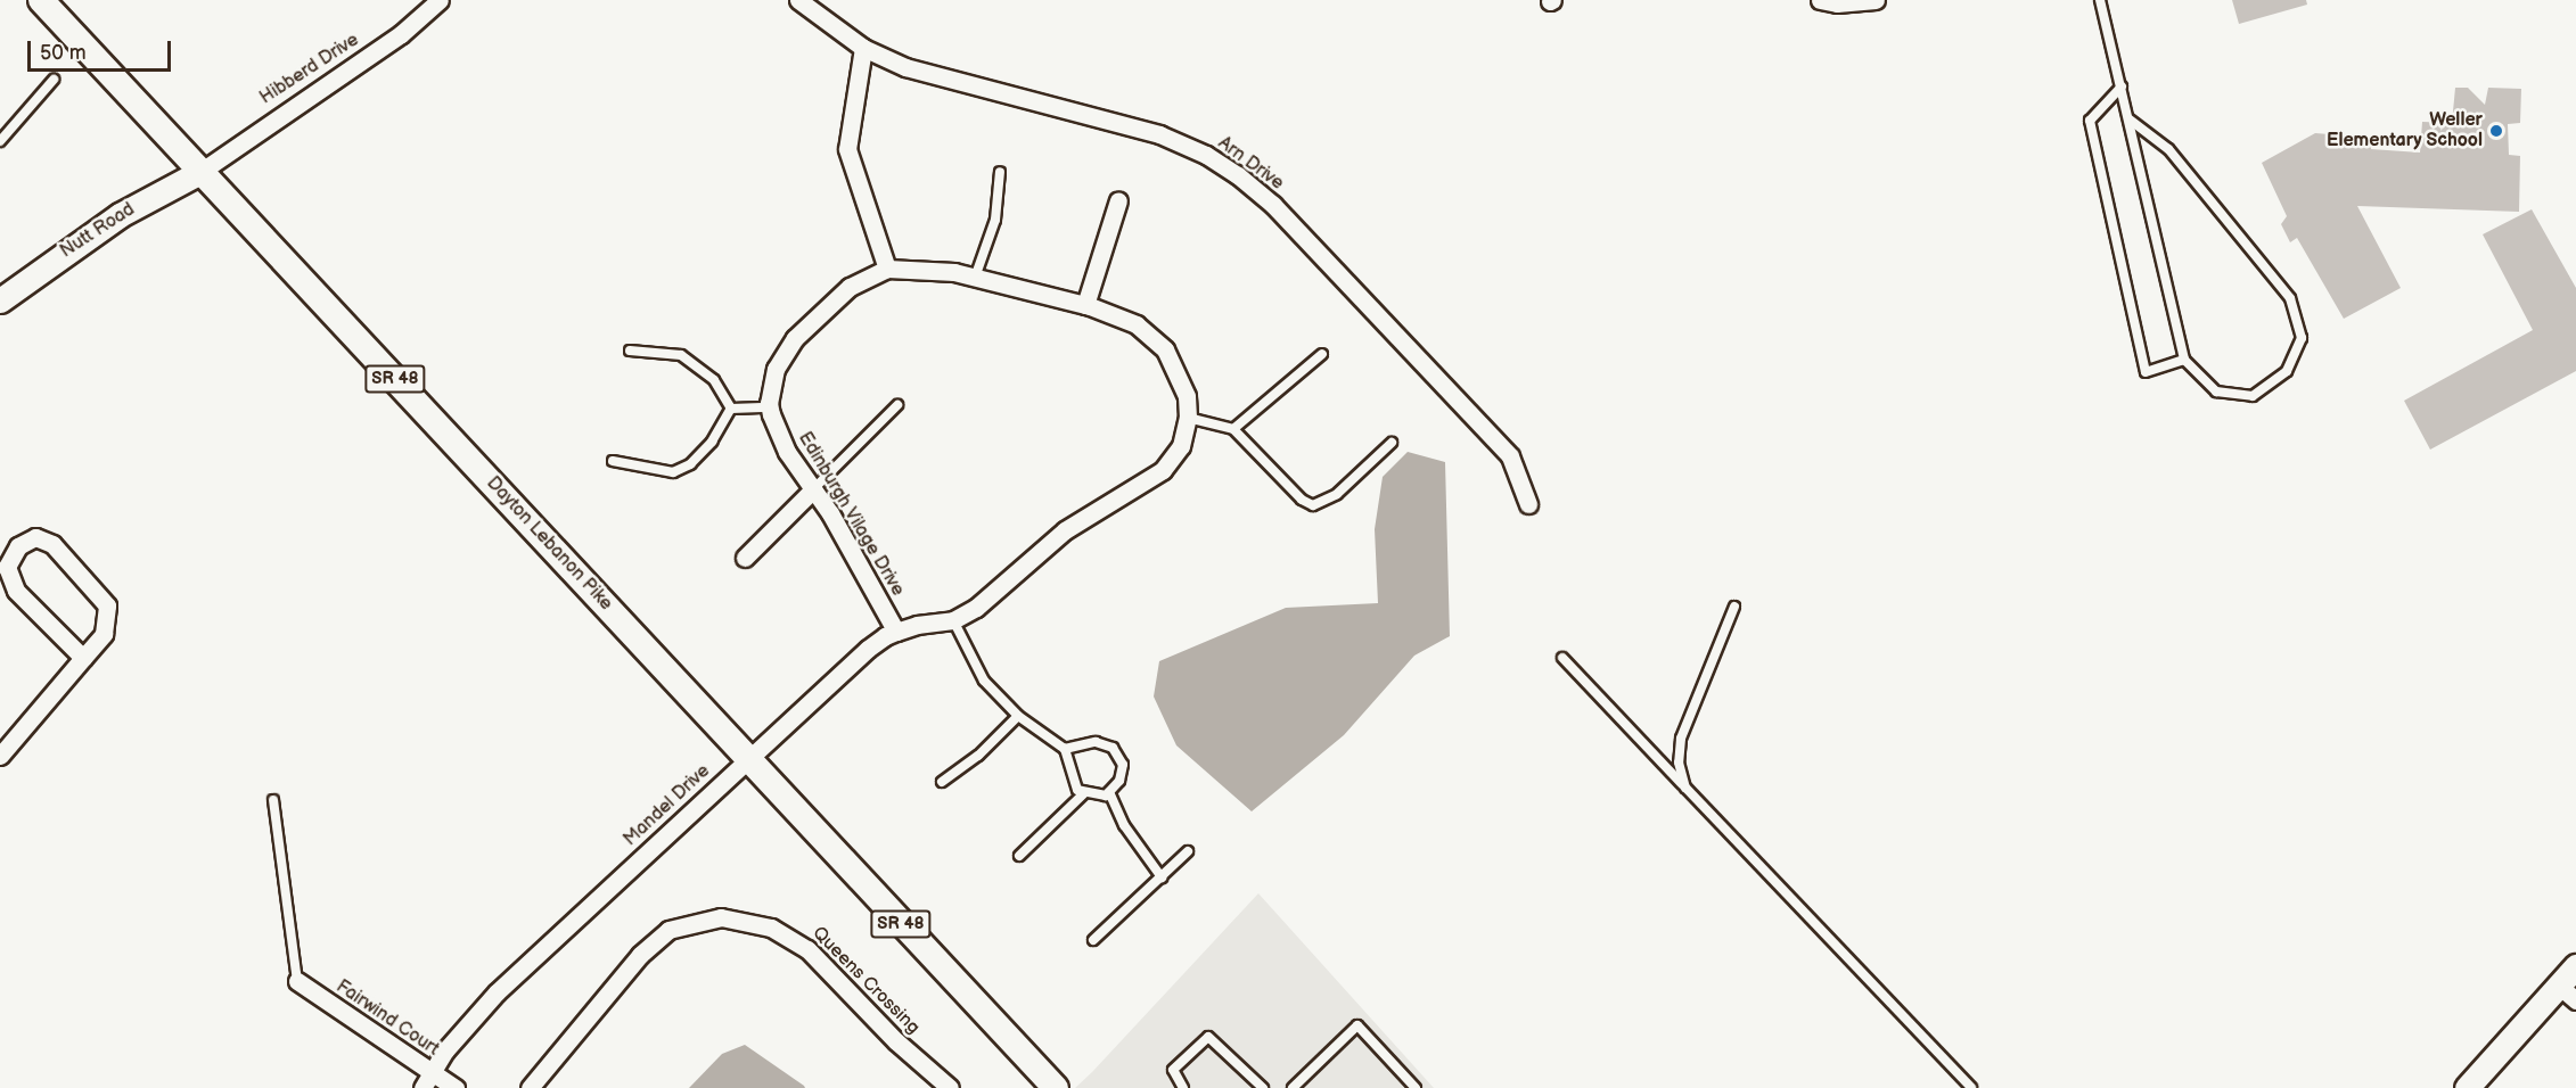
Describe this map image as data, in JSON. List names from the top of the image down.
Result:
{
  "streets": {
    "main road": ["SR 48", "Dayton Lebanon Pike"],
    "street": [
      "Hibberd Drive",
      "Arn Drive",
      "Nutt Road",
      "Edinburgh Vilage Drive",
      "Mandel Drive",
      "Queens Crossing",
      "Fairwind Court"
    ]
  },
  "crossings": [
    ["Hibberd Drive", "Nutt Road"],
    ["Hibberd Drive", "Dayton Lebanon Pike"],
    ["Nutt Road", "Dayton Lebanon Pike"],
    ["Edinburgh Vilage Drive", "Mandel Drive"],
    ["Dayton Lebanon Pike", "Mandel Drive"],
    ["Mandel Drive", "Fairwind Court"]
  ],
  "places": ["Weller Elementary School"],
  "scale_bar": "50 m"
}
